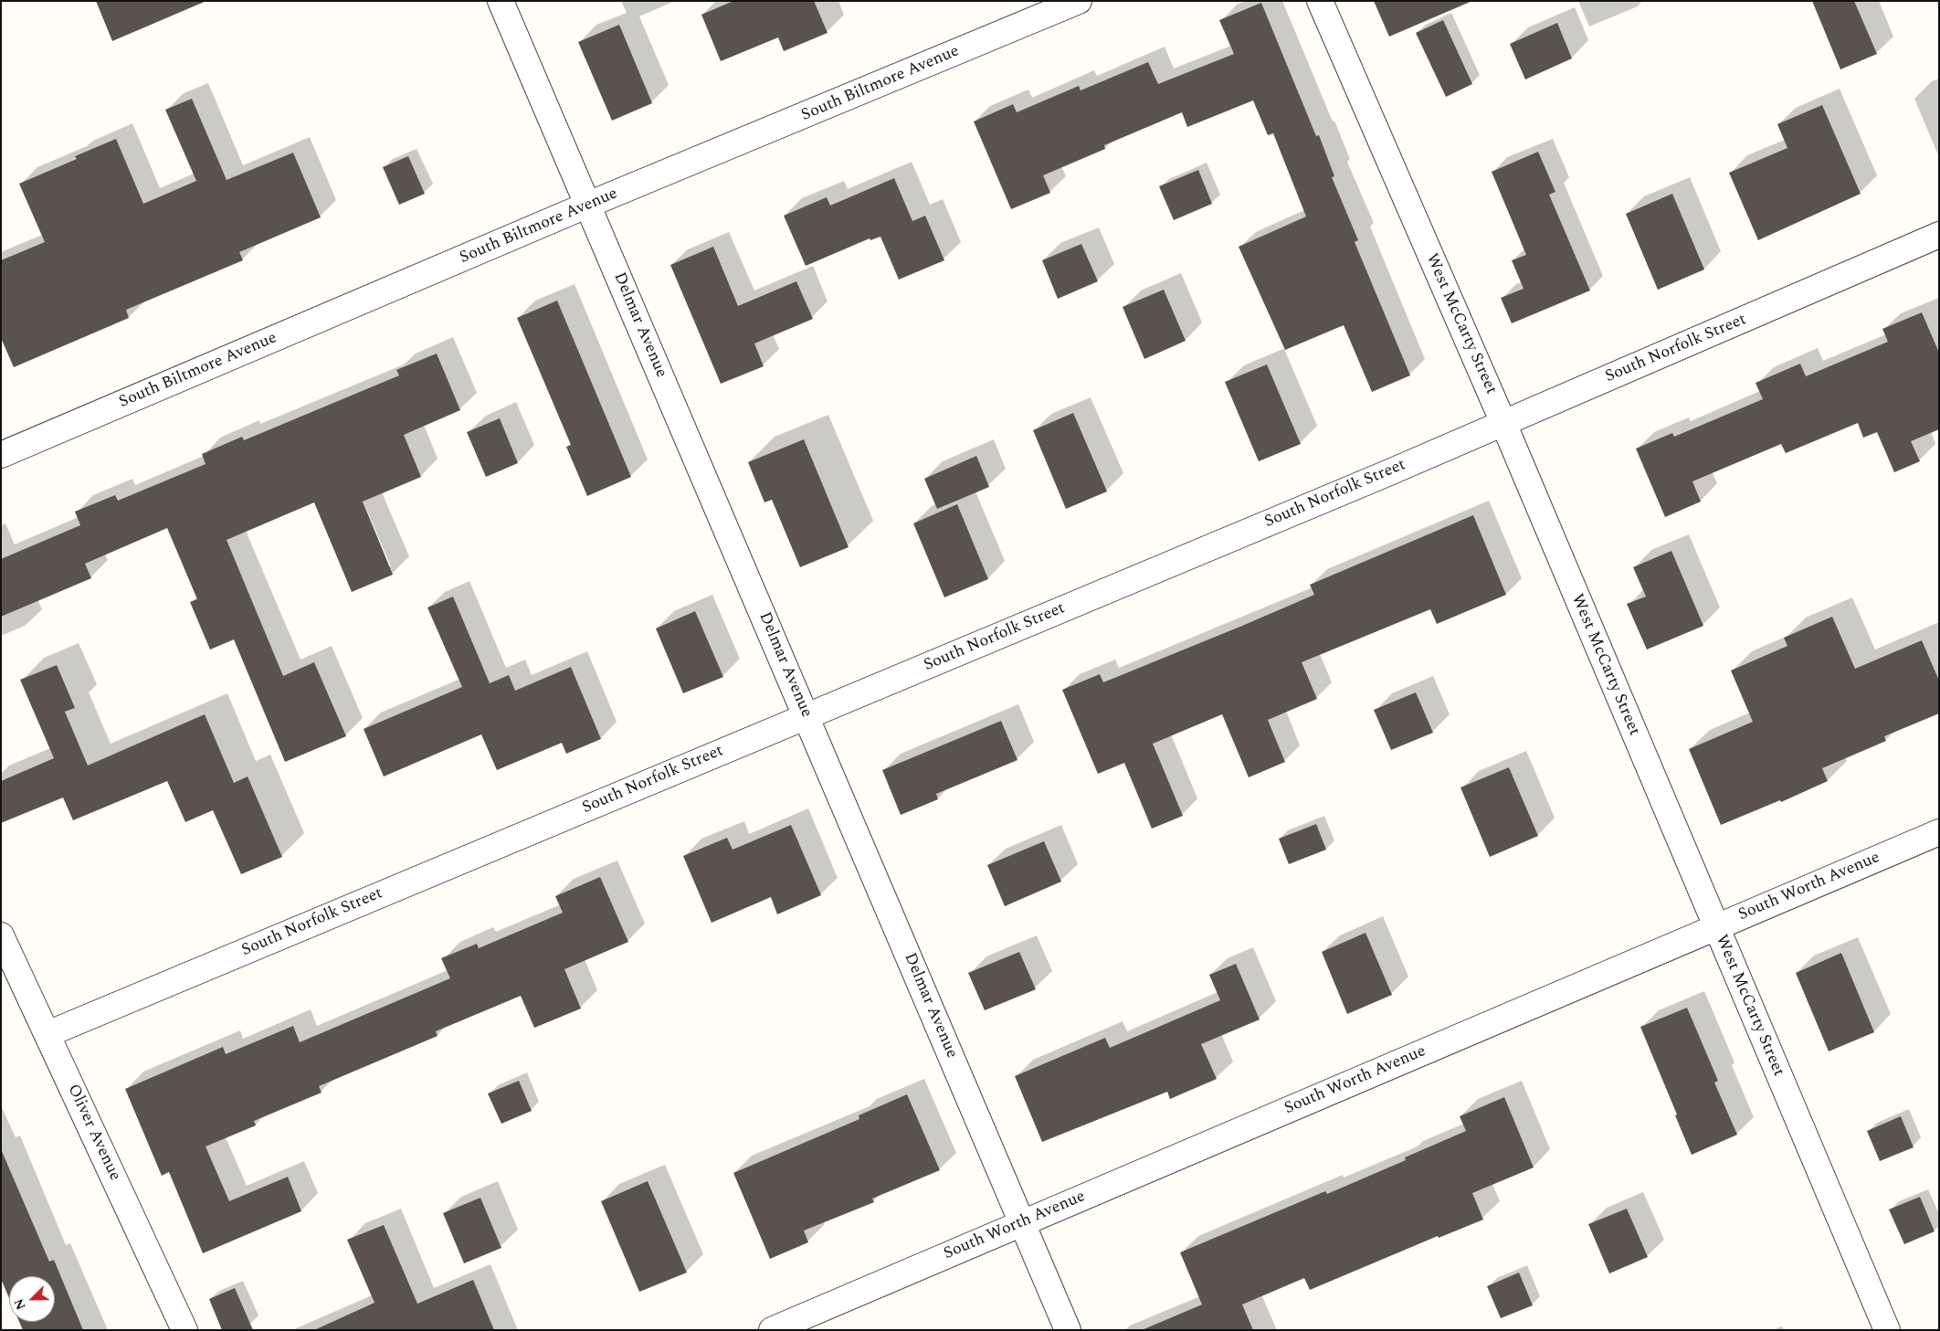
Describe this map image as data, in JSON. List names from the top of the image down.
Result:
{
  "streets": {
    "street": [
      "South Biltmore Avenue",
      "West McCarty Street",
      "Delmar Avenue",
      "South Norfolk Street",
      "South Worth Avenue",
      "Oliver Avenue"
    ]
  },
  "crossings": [
    ["South Biltmore Avenue", "Delmar Avenue"],
    ["West McCarty Street", "South Norfolk Street"],
    ["West McCarty Street", "South Worth Avenue"],
    ["Delmar Avenue", "South Norfolk Street"],
    ["Delmar Avenue", "South Worth Avenue"],
    ["South Norfolk Street", "Oliver Avenue"]
  ],
  "north": "bottom left"
}
